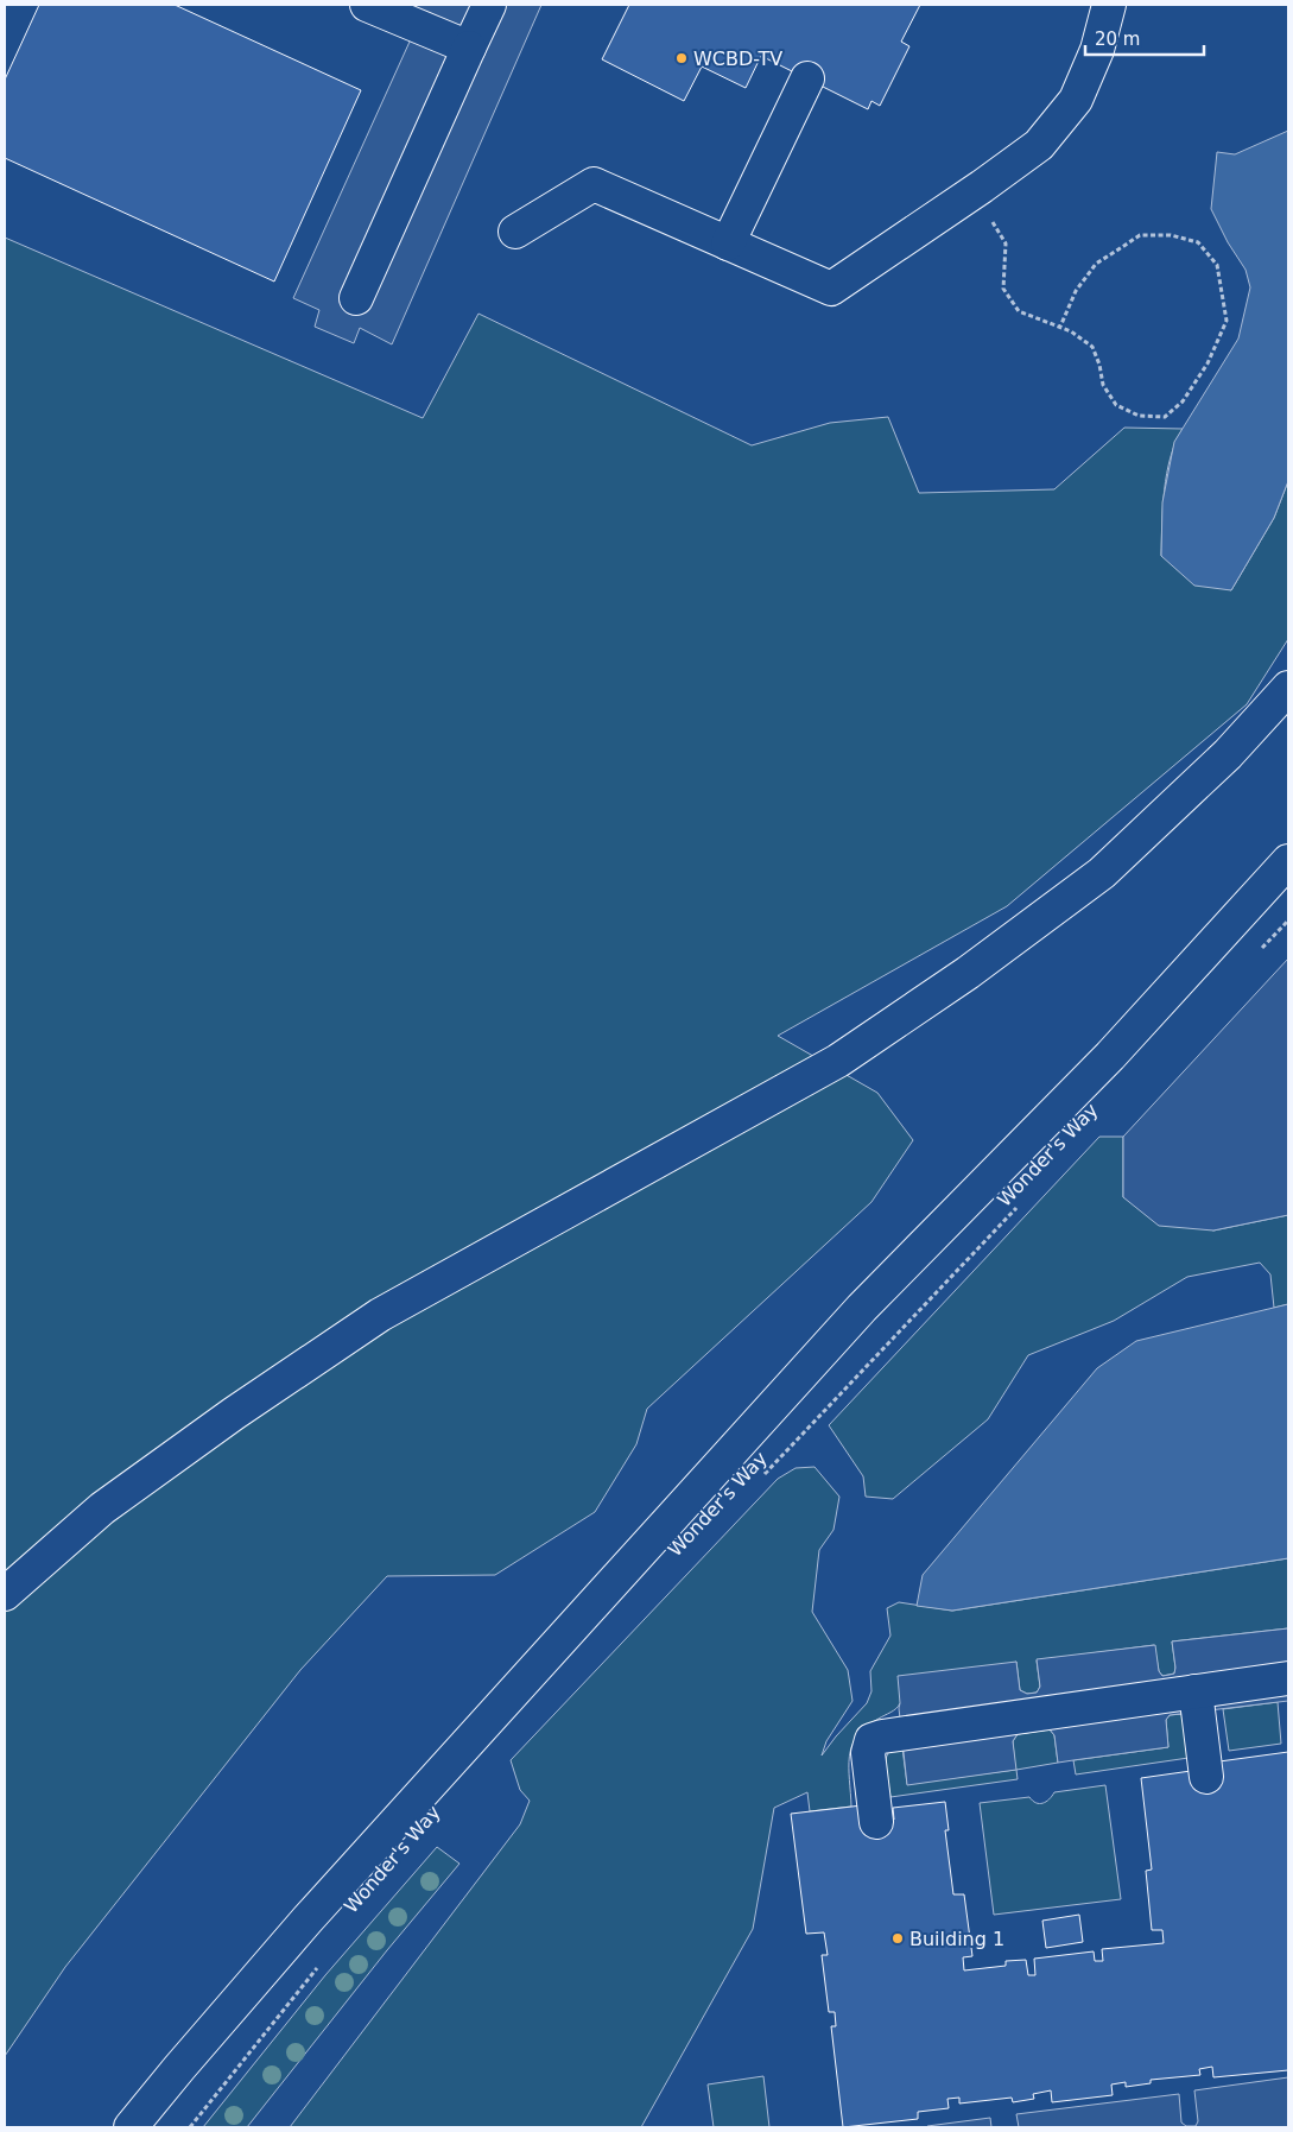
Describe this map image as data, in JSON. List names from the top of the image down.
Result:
{
  "streets": {
    "path": ["Wonder's Way"]
  },
  "places": ["WCBD-TV", "Building 1"],
  "scale_bar": "20 m"
}
